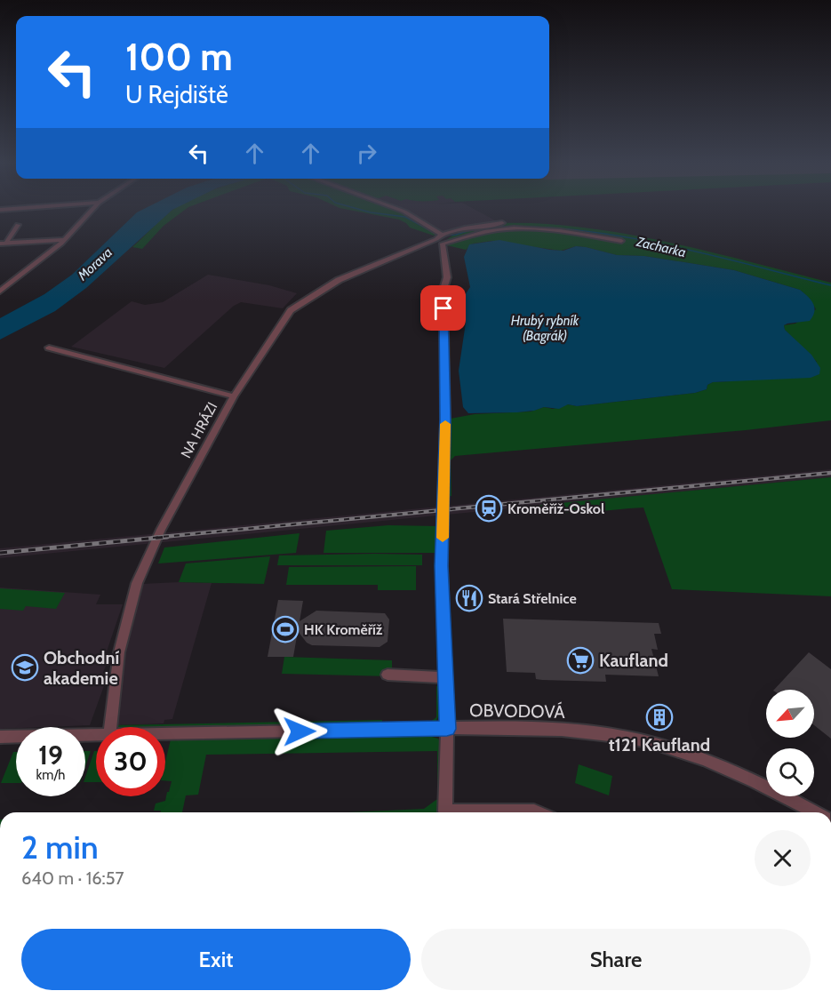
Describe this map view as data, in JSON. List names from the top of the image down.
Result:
{
  "streets": {
    "street": ["NA HRÁZI", "OBVODOVÁ"]
  },
  "water": ["Zacharka", "Morava", "Hrubý rybník (Bagrák)"],
  "places": {
    "station": ["Kroměříž-Oskol"],
    "restaurant": ["Stará Střelnice"],
    "sports": ["HK Kroměříž"],
    "supermarket": ["Kaufland"],
    "school or university": ["Obchodní akademie"],
    "building": ["t121 Kaufland"]
  },
  "north": "bottom left",
  "page": {
    "turn": ["100 m", "U Rejdiště"],
    "speed": "19 km/h",
    "limit": "30",
    "heading": ["2 min", "640 m · 16:57"],
    "buttons": ["Exit", "Share"]
  }
}
